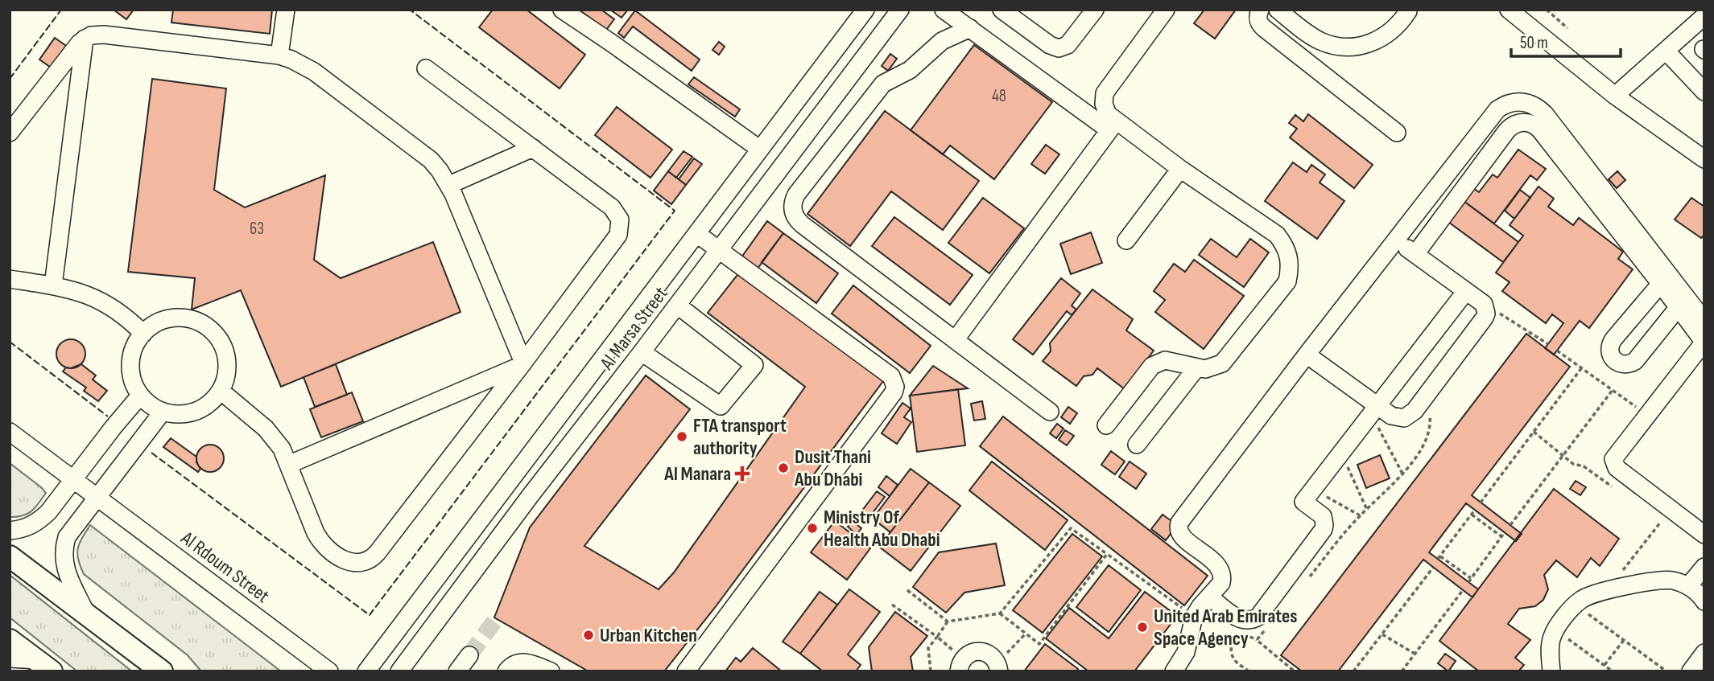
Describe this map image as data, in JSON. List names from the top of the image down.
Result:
{
  "streets": {
    "street": ["Al Marsa Street", "Al Rdoum Street"]
  },
  "places": {
    "other": [
      "FTA transport authority",
      "Dusit Thani Abu Dhabi",
      "Ministry Of Health Abu Dhabi",
      "United Arab Emirates Space Agency",
      "Urban Kitchen"
    ],
    "health": ["Al Manara"]
  },
  "house_numbers": ["48", "63"],
  "scale_bar": "50 m"
}
